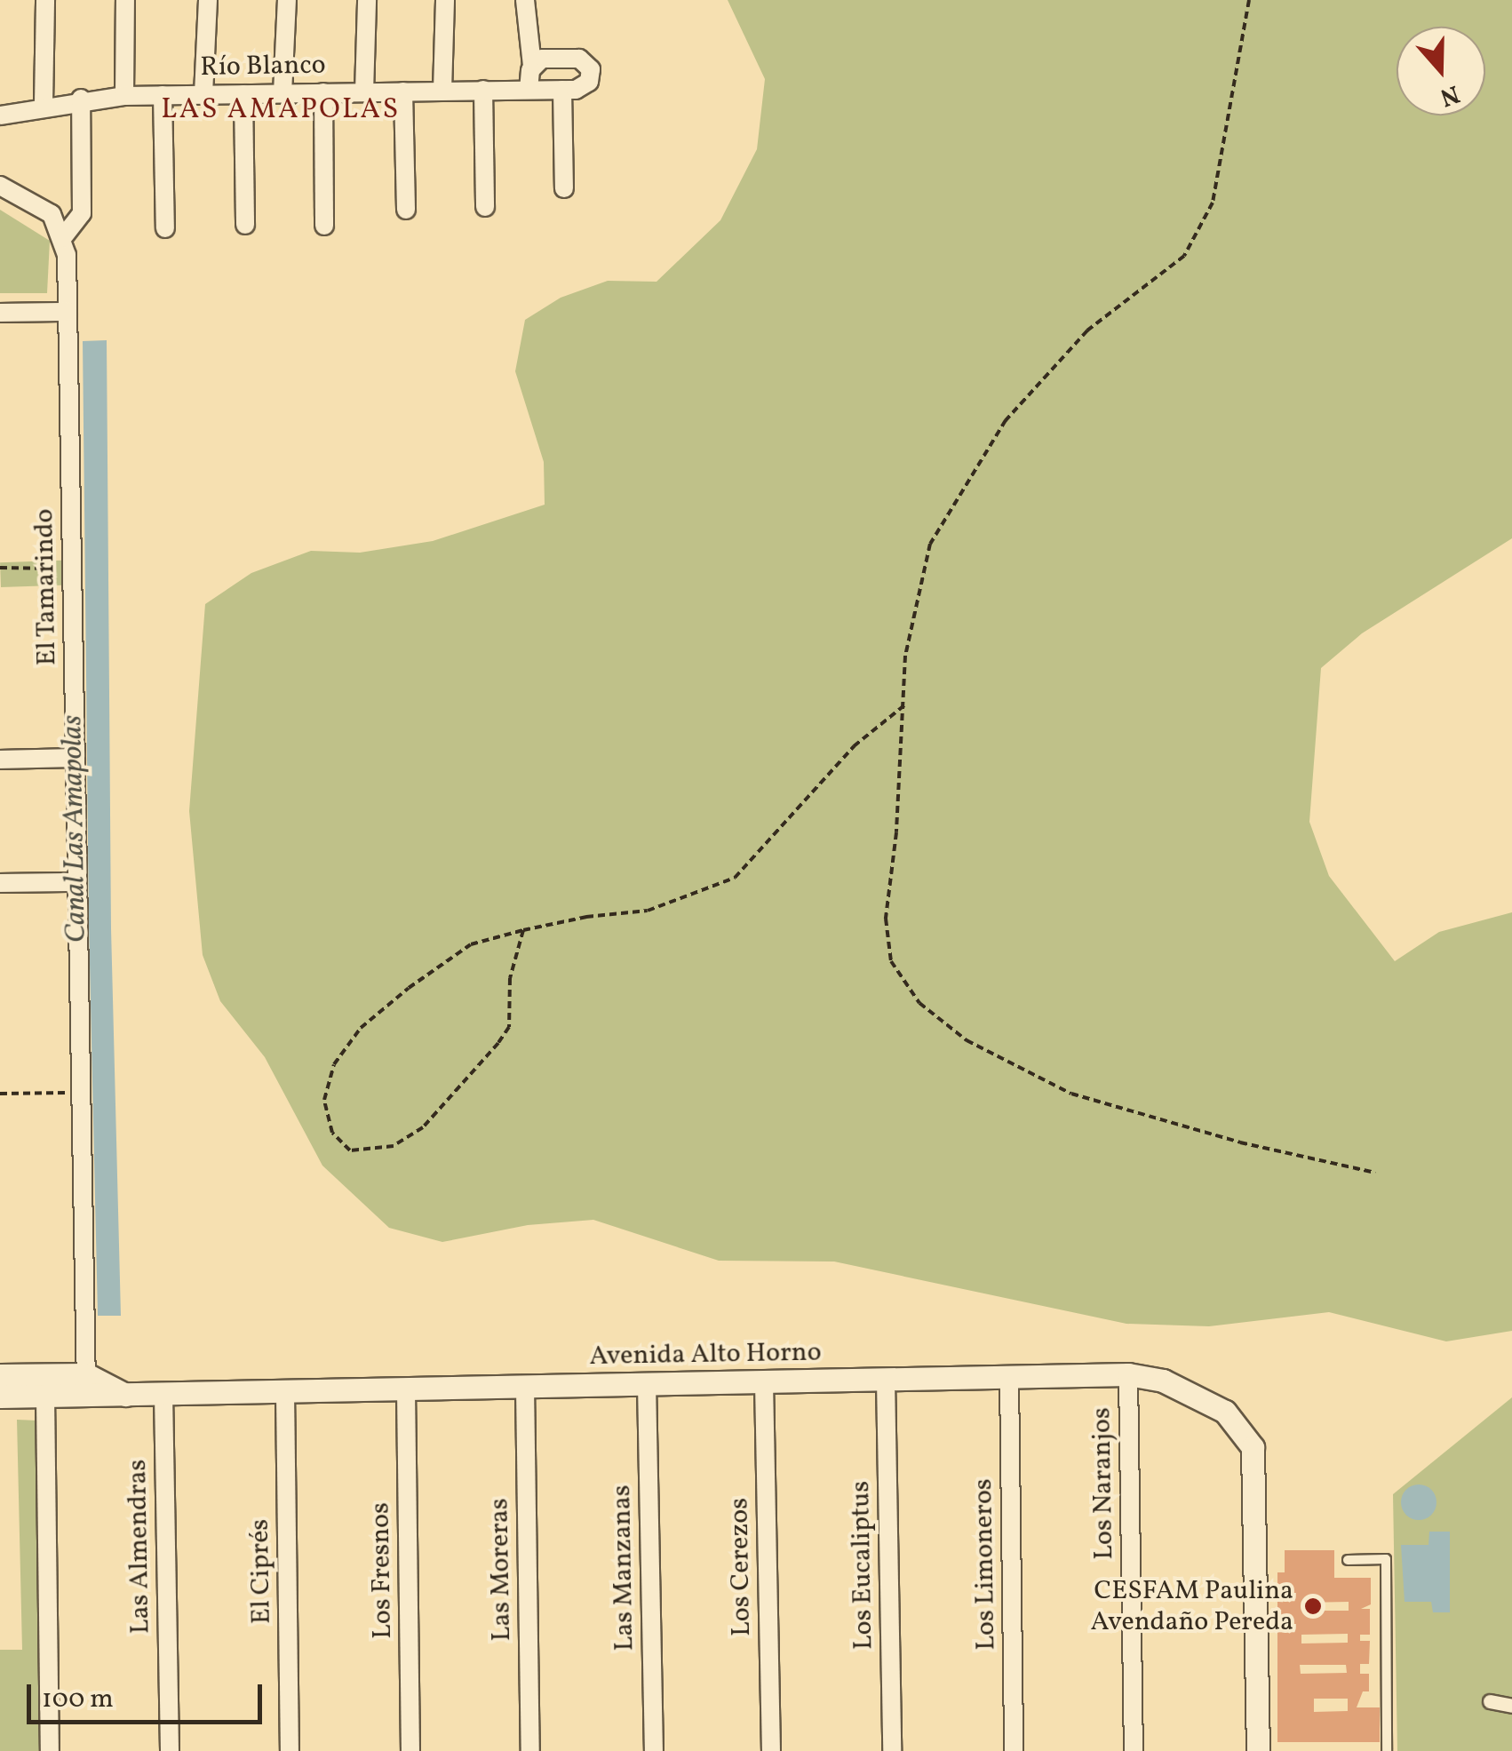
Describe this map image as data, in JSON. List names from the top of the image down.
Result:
{
  "streets": {
    "street": [
      "Río Blanco",
      "El Tamarindo",
      "Avenida Alto Horno",
      "Los Naranjos",
      "Las Almendras",
      "Los Limoneros",
      "Los Eucaliptus",
      "Los Cerezos",
      "Las Manzanas",
      "Las Moreras",
      "Los Fresnos",
      "El Ciprés"
    ]
  },
  "crossings": [
    ["El Tamarindo", "Avenida Alto Horno"],
    ["Avenida Alto Horno", "Los Naranjos"],
    ["Avenida Alto Horno", "Las Almendras"],
    ["Avenida Alto Horno", "Los Limoneros"],
    ["Avenida Alto Horno", "Los Eucaliptus"],
    ["Avenida Alto Horno", "Los Cerezos"],
    ["Avenida Alto Horno", "Las Manzanas"],
    ["Avenida Alto Horno", "Las Moreras"],
    ["Avenida Alto Horno", "Los Fresnos"],
    ["Avenida Alto Horno", "El Ciprés"]
  ],
  "districts": ["LAS AMAPOLAS"],
  "water": ["Canal Las Amapolas"],
  "places": ["CESFAM Paulina Avendaño Pereda"],
  "scale_bar": "100 m",
  "north": "bottom"
}
